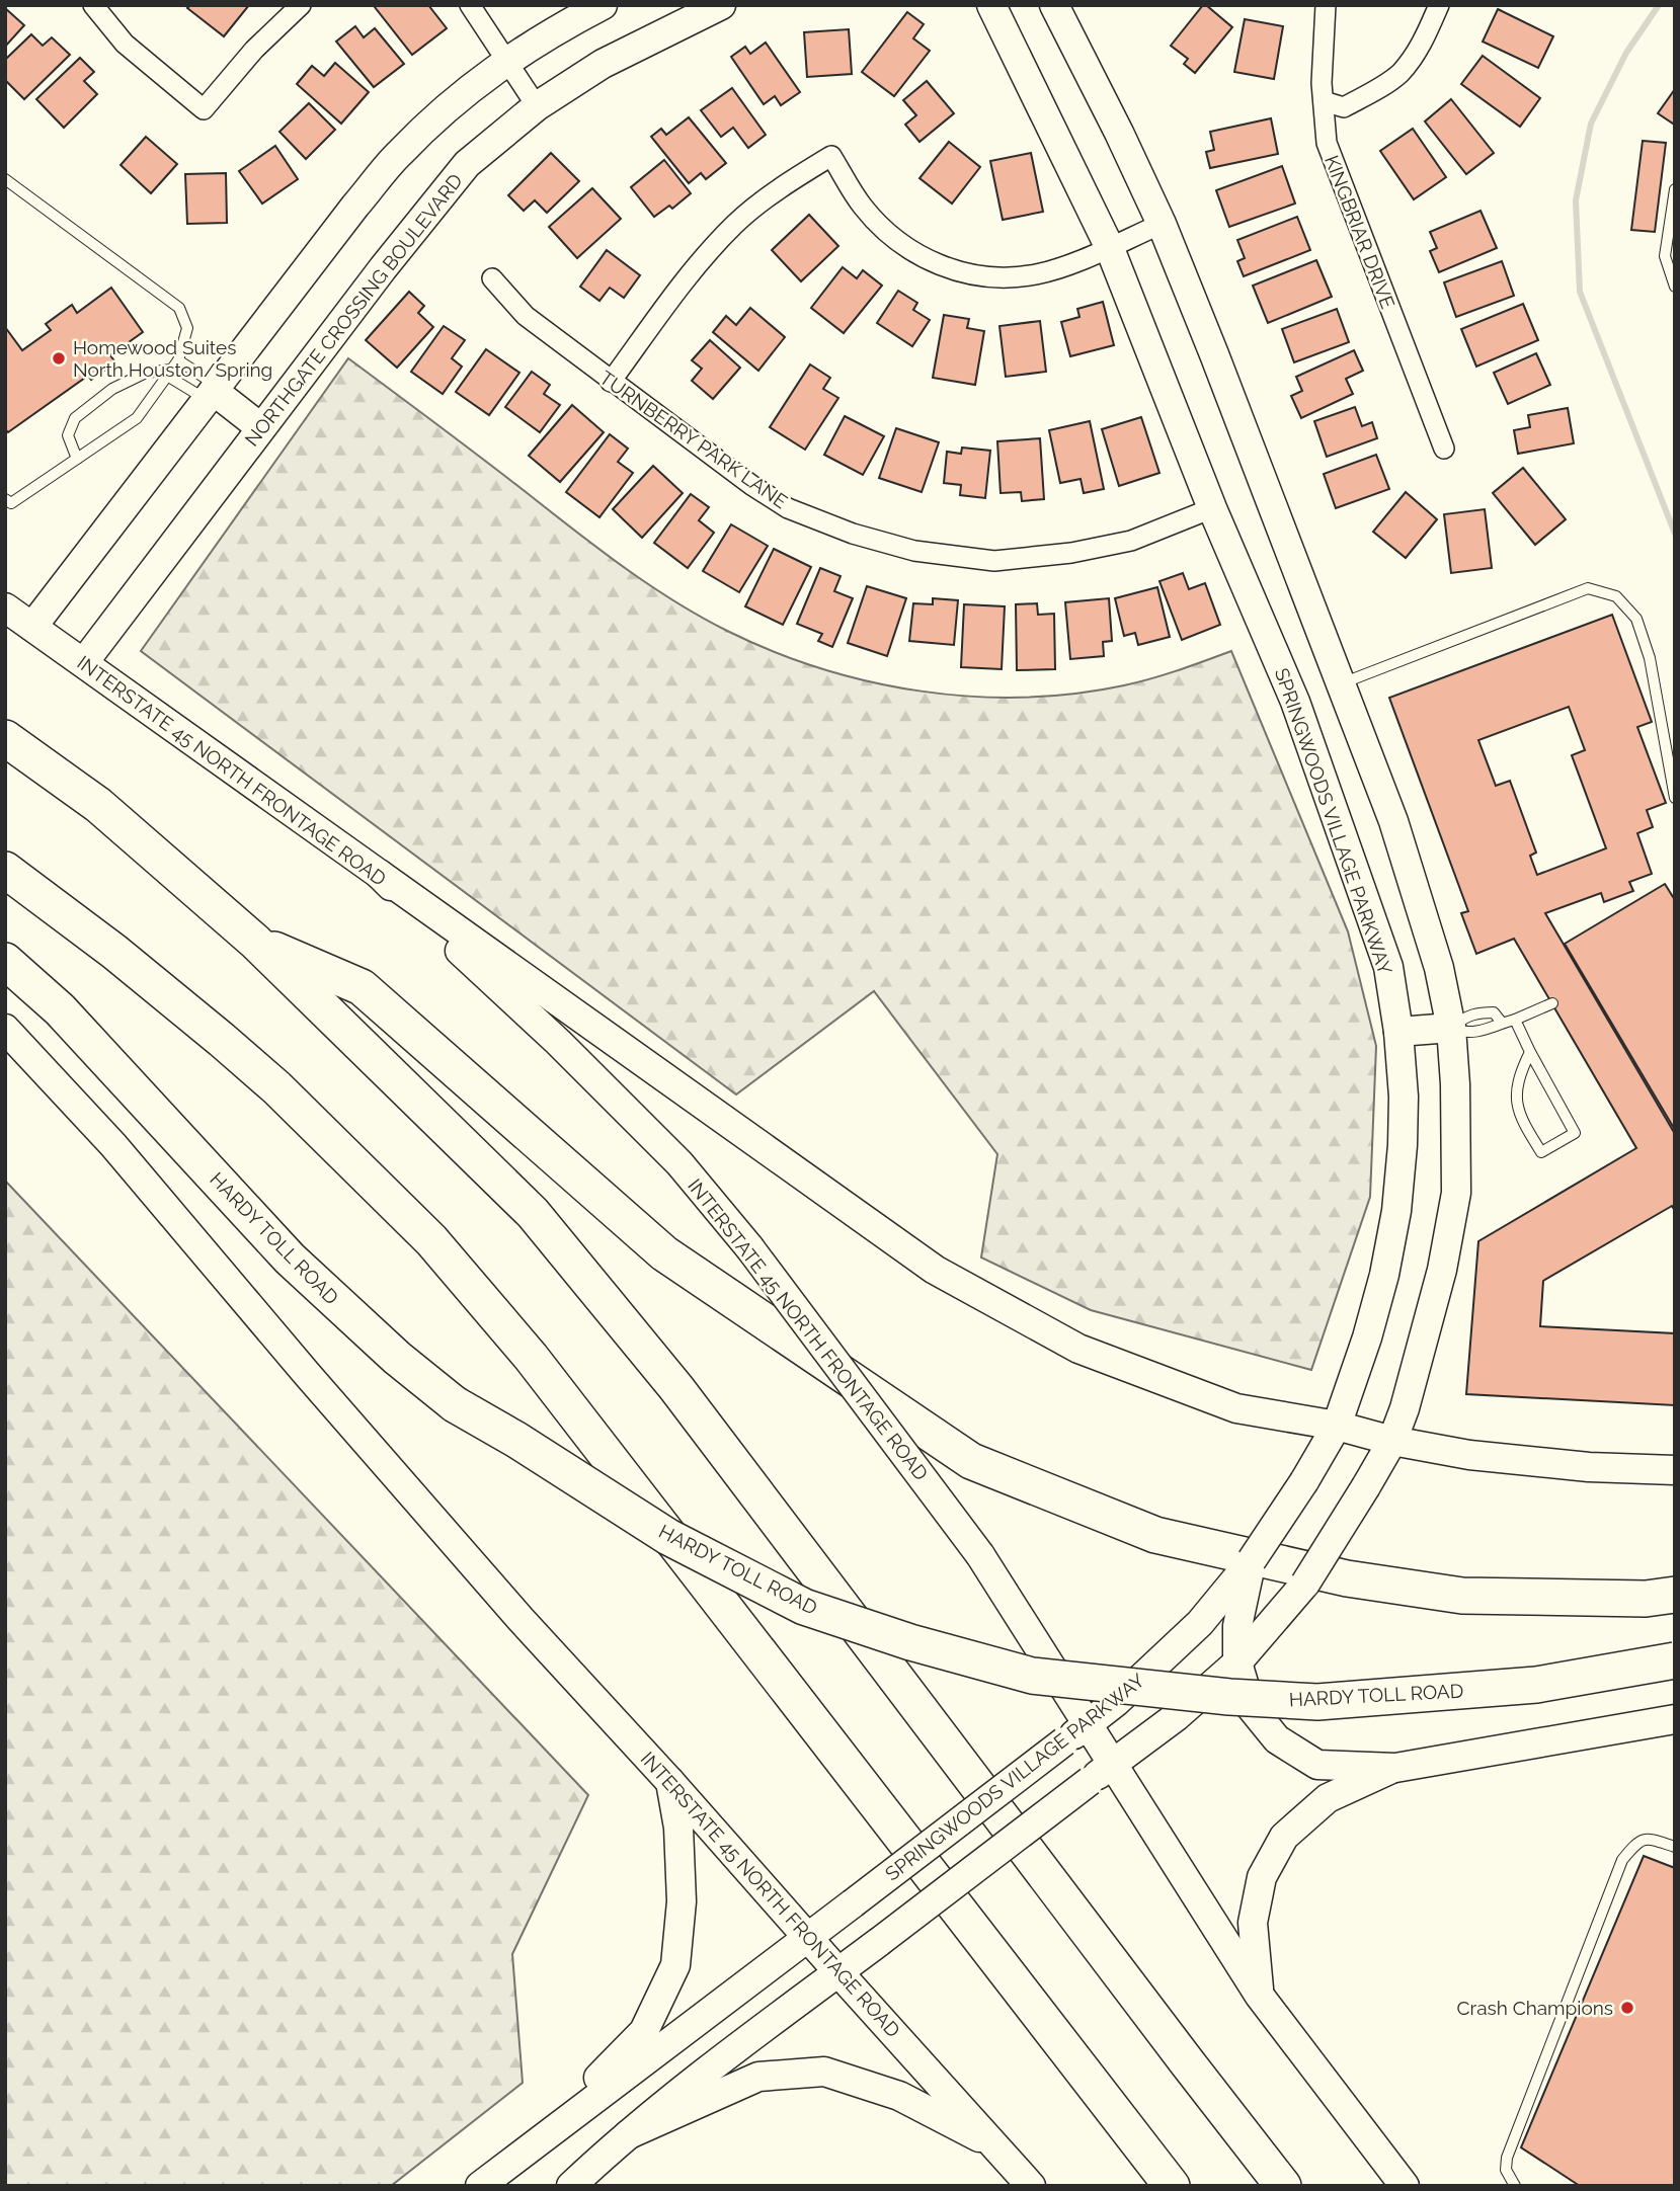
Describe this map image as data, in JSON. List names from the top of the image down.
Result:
{
  "streets": {
    "highway": ["HARDY TOLL ROAD"],
    "main road": ["NORTHGATE CROSSING BOULEVARD", "INTERSTATE 45 NORTH FRONTAGE ROAD", "SPRINGWOODS VILLAGE PARKWAY"],
    "street": ["KINGBRIAR DRIVE", "TURNBERRY PARK LANE"]
  },
  "crossings": [
    ["NORTHGATE CROSSING BOULEVARD", "INTERSTATE 45 NORTH FRONTAGE ROAD"],
    ["TURNBERRY PARK LANE", "SPRINGWOODS VILLAGE PARKWAY"],
    ["INTERSTATE 45 NORTH FRONTAGE ROAD", "SPRINGWOODS VILLAGE PARKWAY"]
  ],
  "places": ["Homewood Suites North Houston/Spring", "Crash Champions"]
}
